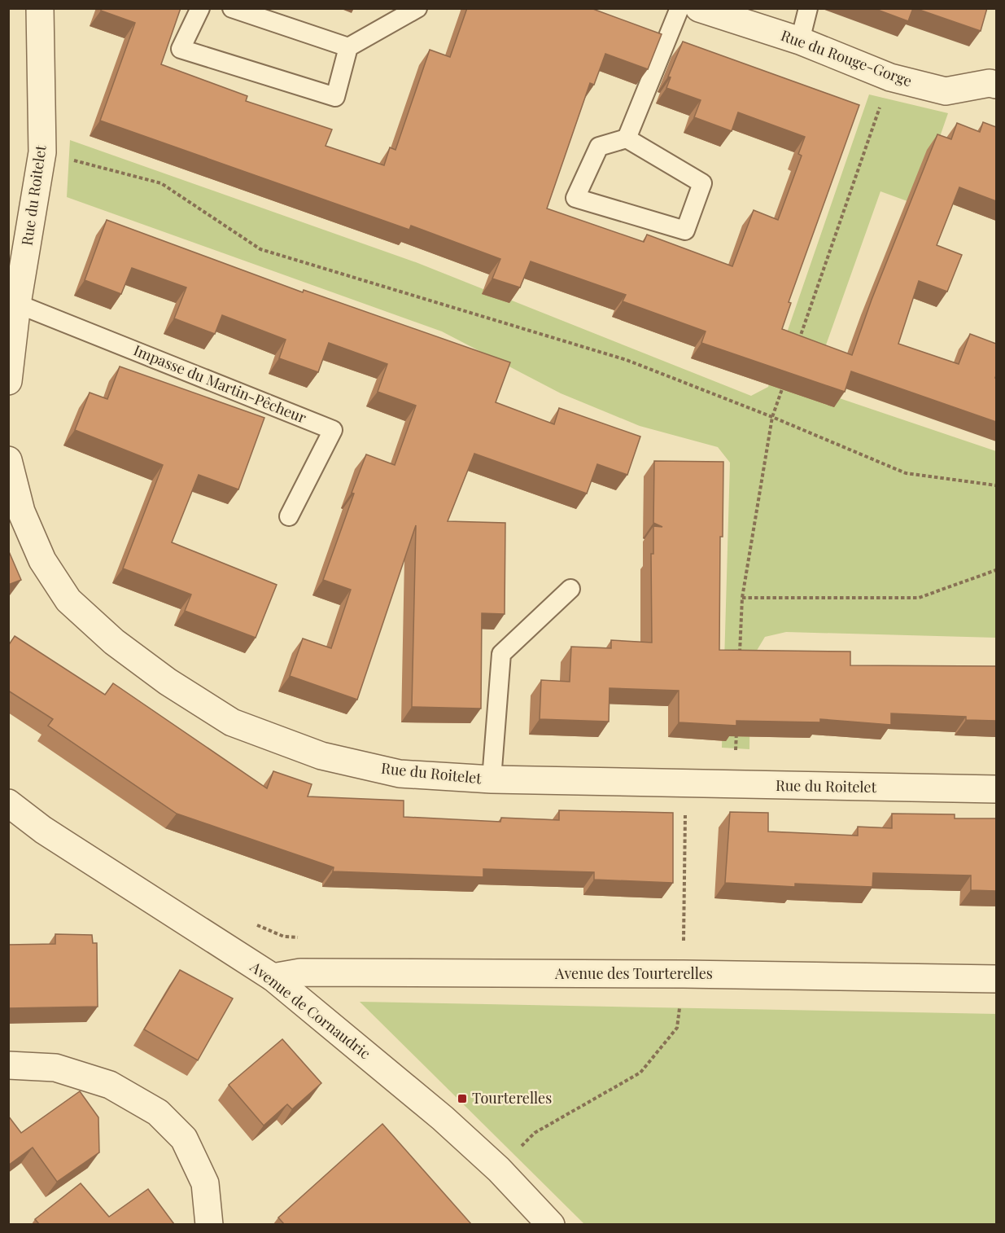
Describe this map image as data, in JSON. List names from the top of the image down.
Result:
{
  "streets": {
    "street": [
      "Rue du Rouge-Gorge",
      "Rue du Roitelet",
      "Avenue des Tourterelles",
      "Avenue de Cornaudric"
    ],
    "lane": ["Impasse du Martin-Pêcheur"]
  },
  "crossings": [
    ["Rue du Roitelet", "Impasse du Martin-Pêcheur"],
    ["Avenue des Tourterelles", "Avenue de Cornaudric"]
  ],
  "places": {
    "transit": ["Tourterelles"]
  }
}
